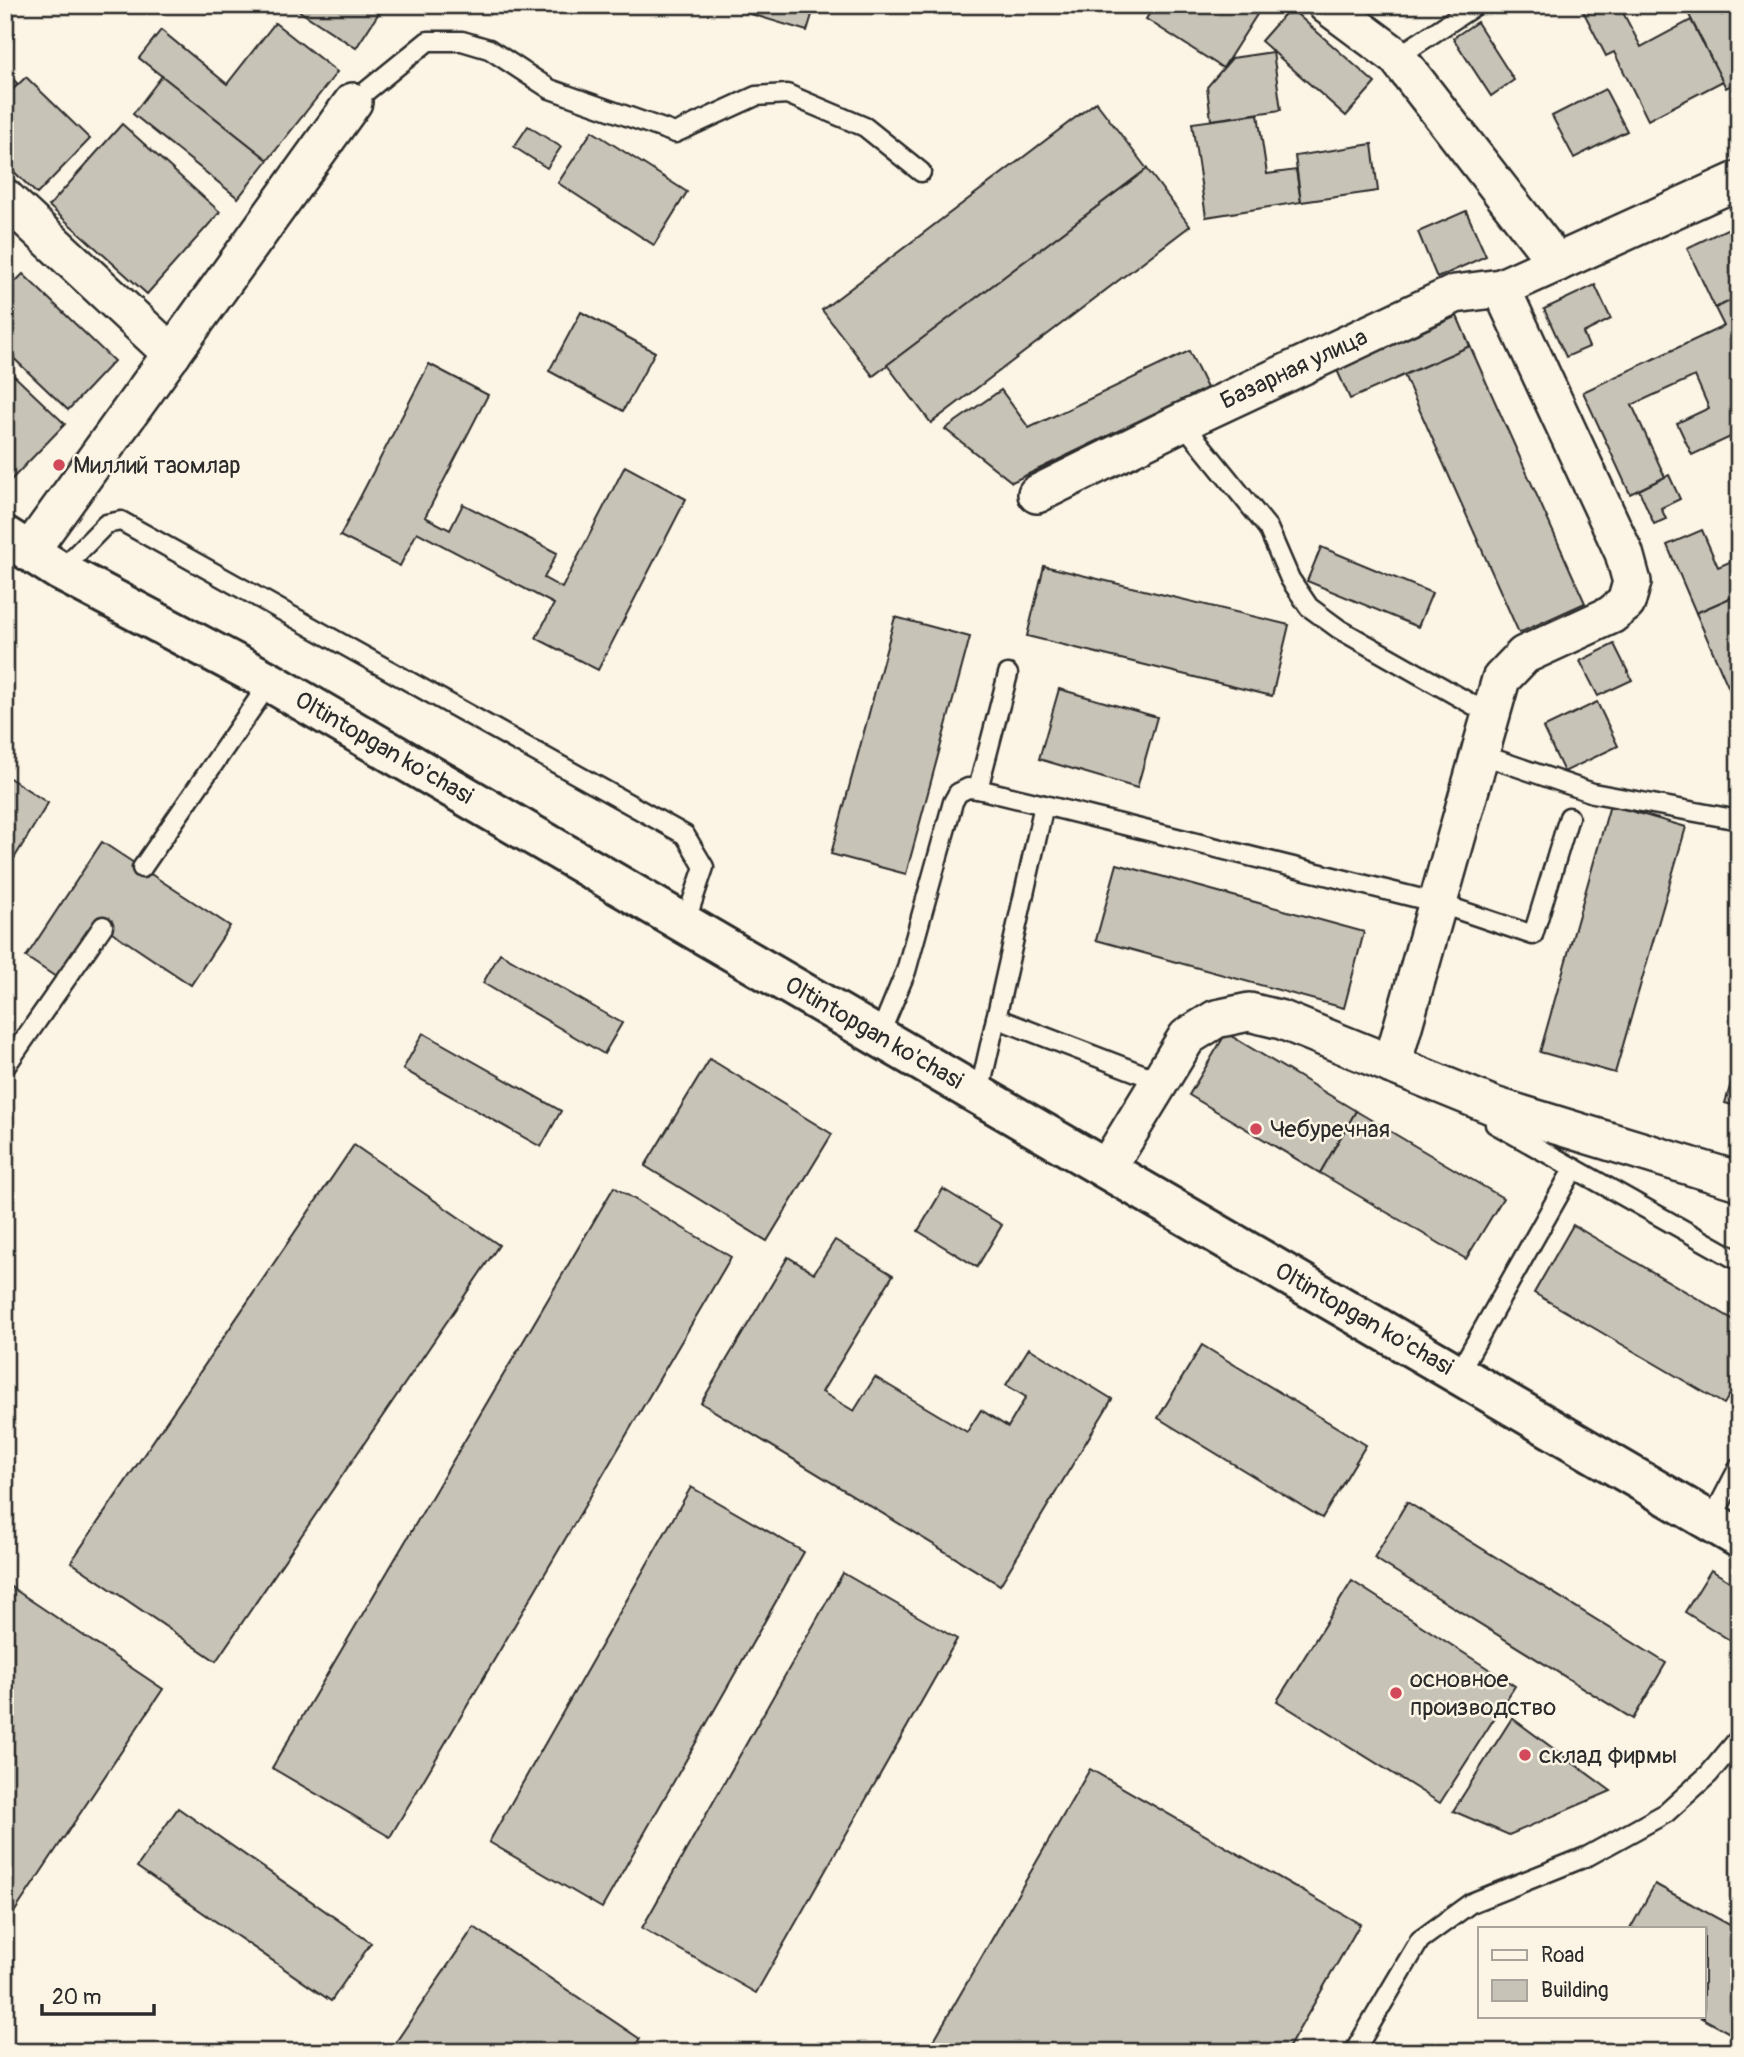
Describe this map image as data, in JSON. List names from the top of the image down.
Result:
{
  "streets": {
    "street": ["Базарная улица", "Oltintopgan ko'chasi"]
  },
  "places": [
    "Миллий таомлар",
    "Чебуречная",
    "основное производство",
    "склад фирмы"
  ],
  "legend": ["Road", "Building"],
  "scale_bar": "20 m"
}
